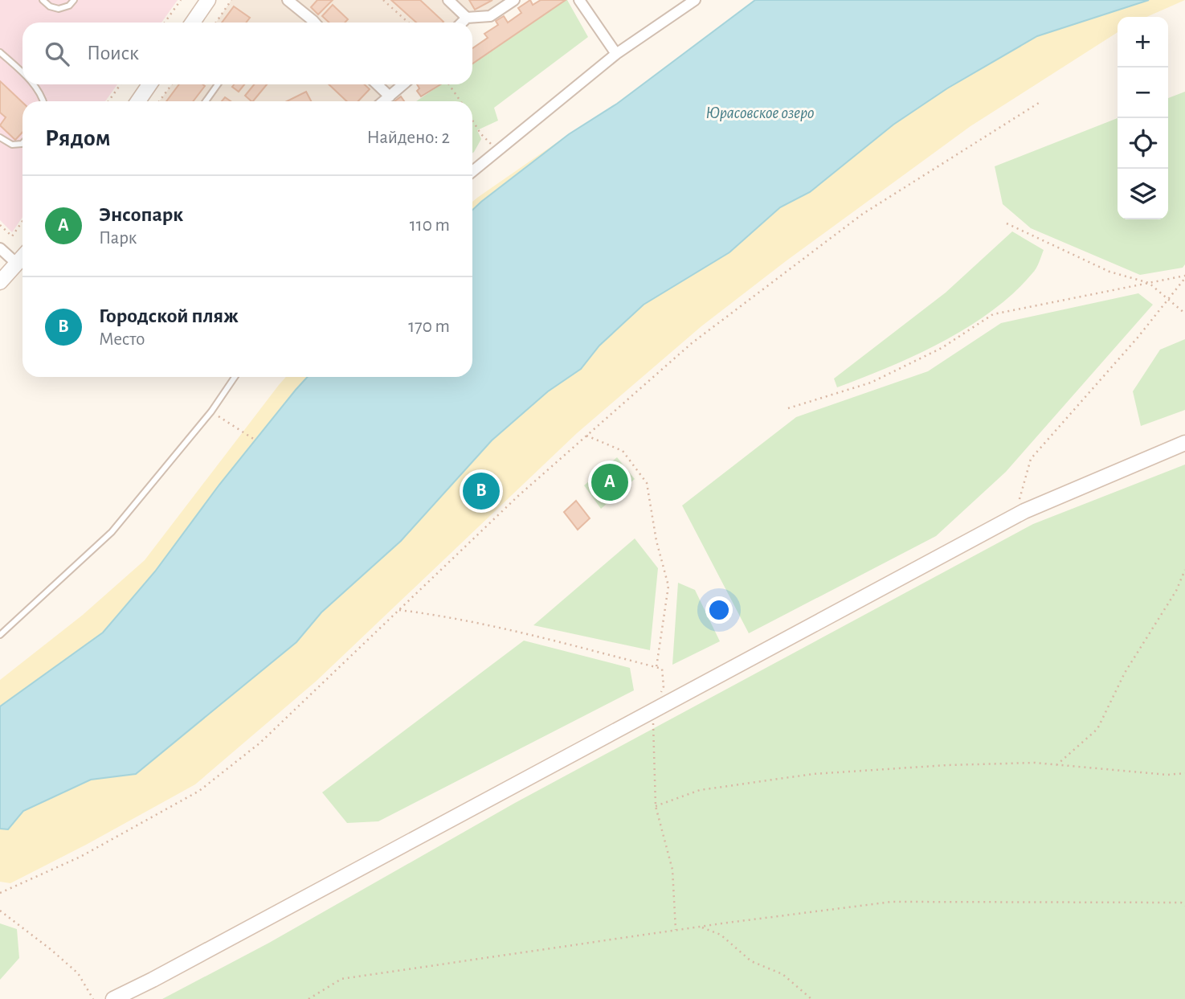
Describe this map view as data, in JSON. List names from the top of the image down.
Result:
{
  "water": ["Юрасовское озеро"],
  "page": {
    "map_buttons": ["+", "−"],
    "search": "Поиск",
    "heading": ["Рядом", "Найдено: 2"],
    "list": [
      {
        "mark": "A",
        "name": "Энсопарк",
        "note": "Парк",
        "value": "110 m"
      },
      {
        "mark": "B",
        "name": "Городской пляж",
        "note": "Место",
        "value": "170 m"
      }
    ],
    "pins": ["A", "B"]
  }
}
